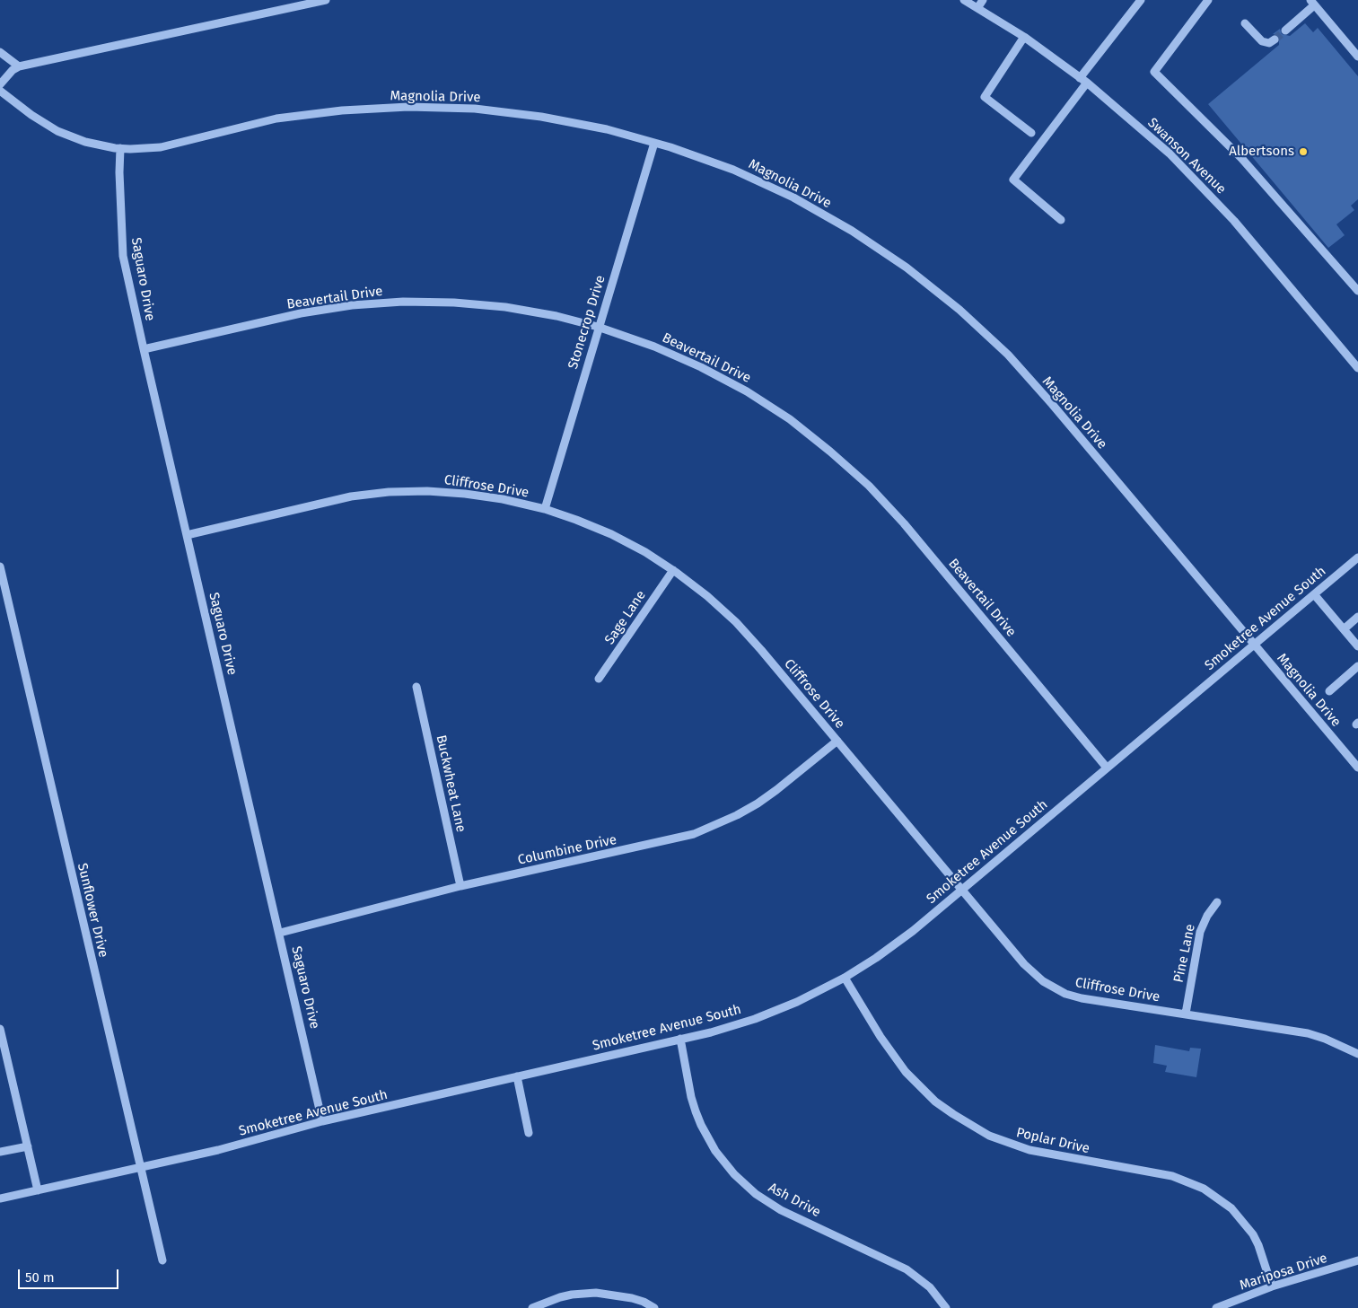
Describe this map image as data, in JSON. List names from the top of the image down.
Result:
{
  "streets": {
    "street": [
      "Magnolia Drive",
      "Swanson Avenue",
      "Saguaro Drive",
      "Beavertail Drive",
      "Stonecrop Drive",
      "Cliffrose Drive",
      "Sage Lane",
      "Smoketree Avenue South",
      "Buckwheat Lane",
      "Columbine Drive",
      "Sunflower Drive",
      "Pine Lane",
      "Poplar Drive",
      "Ash Drive",
      "Mariposa Drive"
    ]
  },
  "crossings": [
    ["Magnolia Drive", "Saguaro Drive"],
    ["Magnolia Drive", "Stonecrop Drive"],
    ["Magnolia Drive", "Smoketree Avenue South"],
    ["Saguaro Drive", "Beavertail Drive"],
    ["Saguaro Drive", "Cliffrose Drive"],
    ["Saguaro Drive", "Smoketree Avenue South"],
    ["Saguaro Drive", "Columbine Drive"],
    ["Beavertail Drive", "Stonecrop Drive"],
    ["Beavertail Drive", "Smoketree Avenue South"],
    ["Stonecrop Drive", "Cliffrose Drive"],
    ["Cliffrose Drive", "Sage Lane"],
    ["Cliffrose Drive", "Smoketree Avenue South"],
    ["Cliffrose Drive", "Columbine Drive"],
    ["Cliffrose Drive", "Pine Lane"],
    ["Smoketree Avenue South", "Sunflower Drive"],
    ["Smoketree Avenue South", "Poplar Drive"],
    ["Smoketree Avenue South", "Ash Drive"],
    ["Buckwheat Lane", "Columbine Drive"],
    ["Poplar Drive", "Mariposa Drive"]
  ],
  "places": ["Albertsons"],
  "scale_bar": "50 m"
}
